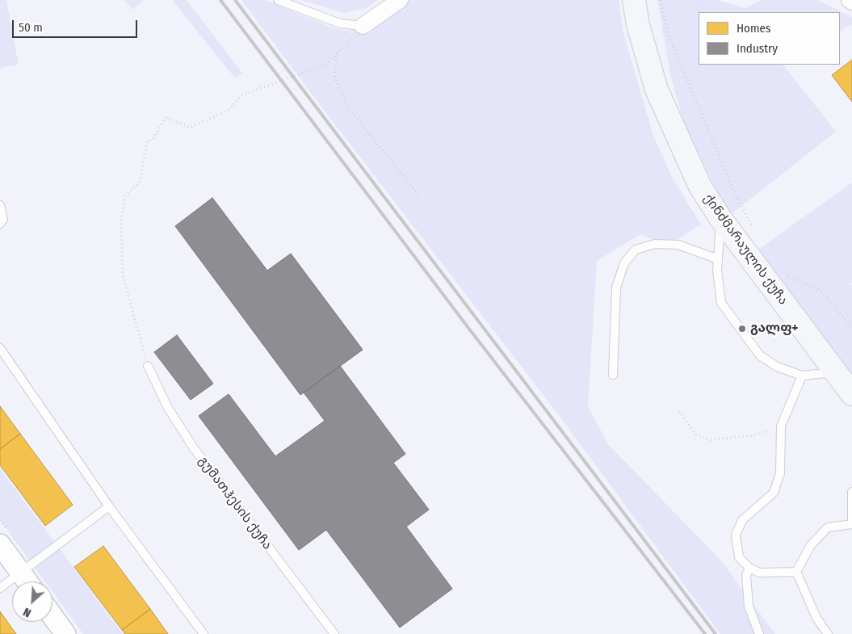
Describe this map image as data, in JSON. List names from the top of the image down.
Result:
{
  "streets": {
    "main road": ["ქინძმარაულის ქუჩა"],
    "lane": ["გუმათჰესის ქუჩა"]
  },
  "places": ["გალფ+"],
  "legend": ["Homes", "Industry"],
  "scale_bar": "50 m",
  "north": "bottom left"
}
